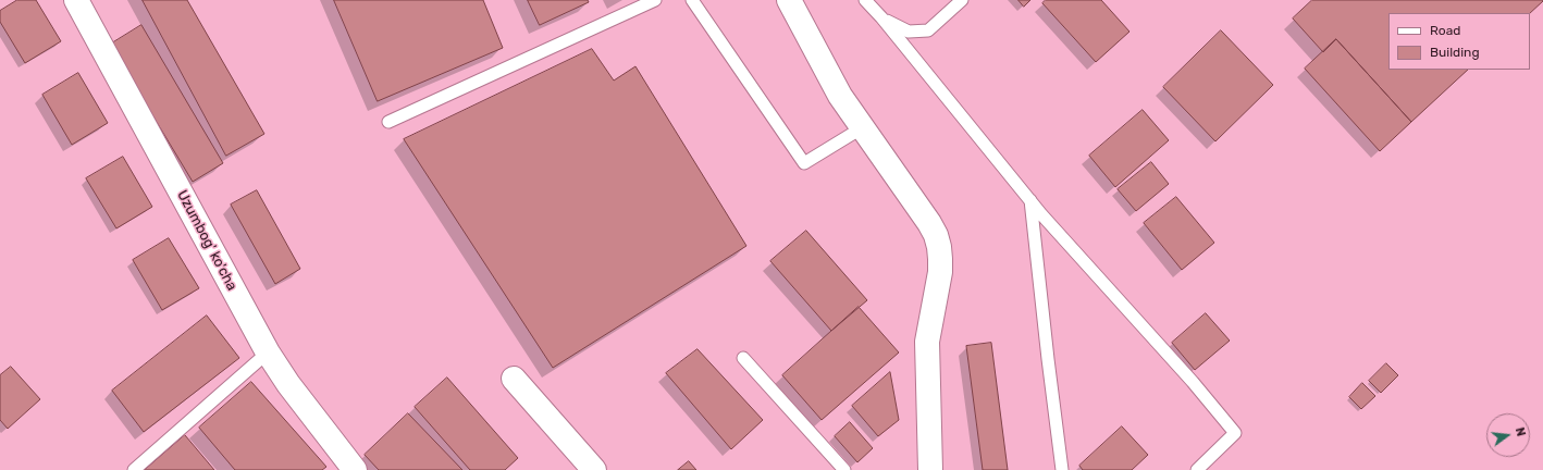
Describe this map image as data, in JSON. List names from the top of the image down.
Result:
{
  "streets": {
    "street": ["Uzumbog' ko'cha"]
  },
  "legend": ["Road", "Building"],
  "north": "right"
}
